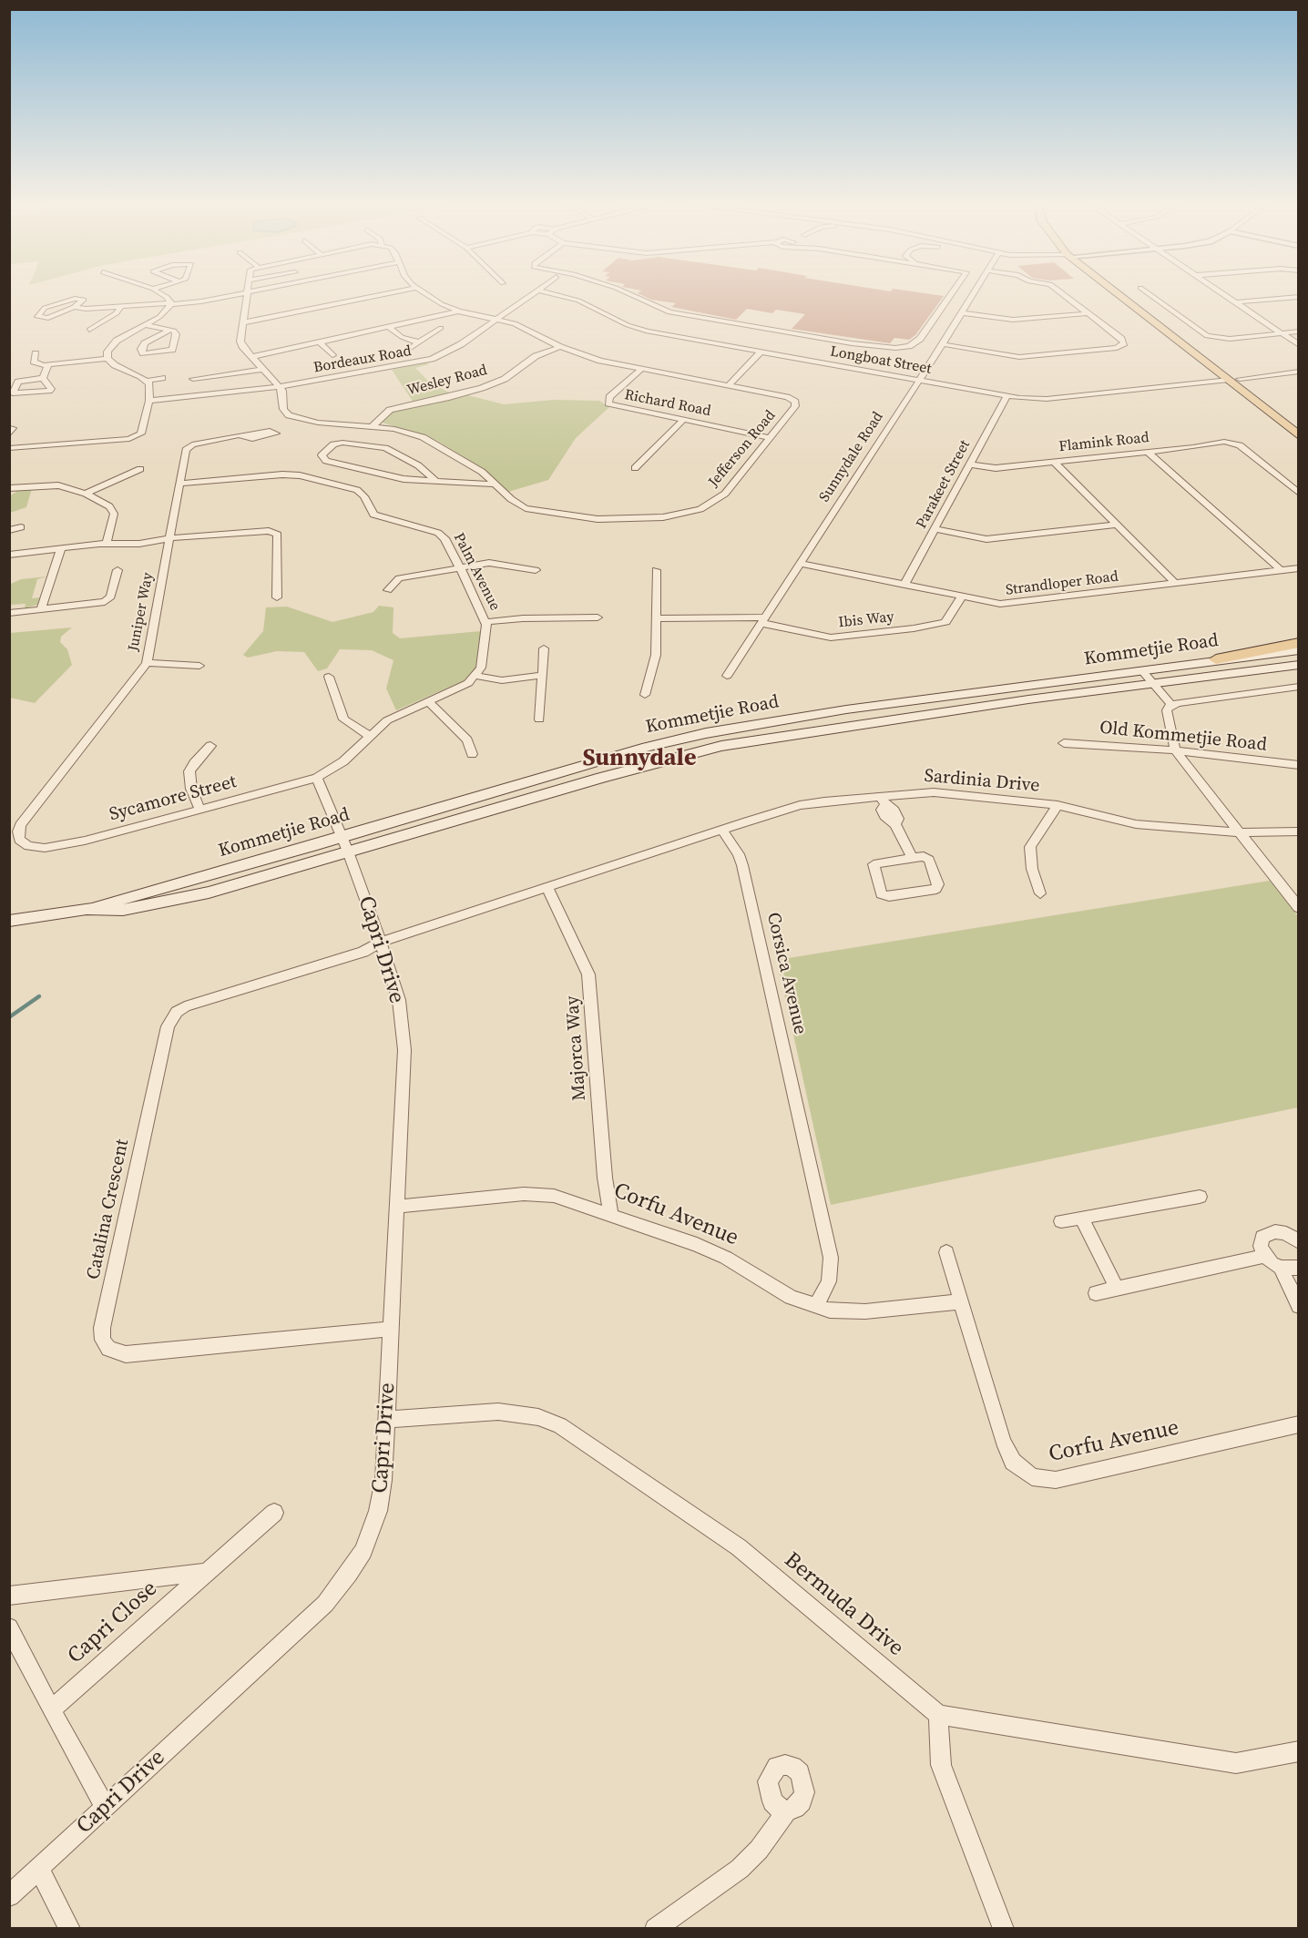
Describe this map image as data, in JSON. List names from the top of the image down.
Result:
{
  "streets": {
    "main road": ["Kommetjie Road"],
    "street": [
      "Bordeaux Road",
      "Longboat Street",
      "Wesley Road",
      "Richard Road",
      "Flamink Road",
      "Jefferson Road",
      "Sunnydale Road",
      "Parakeet Street",
      "Palm Avenue",
      "Strandloper Road",
      "Juniper Way",
      "Ibis Way",
      "Old Kommetjie Road",
      "Sardinia Drive",
      "Sycamore Street",
      "Capri Drive",
      "Corsica Avenue",
      "Majorca Way",
      "Catalina Crescent",
      "Corfu Avenue",
      "Bermuda Drive",
      "Capri Close"
    ]
  },
  "crossings": [
    ["Bordeaux Road", "Jefferson Road"],
    ["Longboat Street", "Sunnydale Road"],
    ["Longboat Street", "Parakeet Street"],
    ["Wesley Road", "Jefferson Road"],
    ["Richard Road", "Jefferson Road"],
    ["Flamink Road", "Parakeet Street"],
    ["Sunnydale Road", "Strandloper Road"],
    ["Sunnydale Road", "Ibis Way"],
    ["Parakeet Street", "Strandloper Road"],
    ["Palm Avenue", "Juniper Way"],
    ["Strandloper Road", "Ibis Way"],
    ["Juniper Way", "Sycamore Street"],
    ["Kommetjie Road", "Capri Drive"],
    ["Sardinia Drive", "Corsica Avenue"],
    ["Capri Drive", "Catalina Crescent"],
    ["Capri Drive", "Corfu Avenue"],
    ["Capri Drive", "Bermuda Drive"],
    ["Corsica Avenue", "Corfu Avenue"],
    ["Majorca Way", "Corfu Avenue"]
  ],
  "districts": ["Sunnydale"]
}
